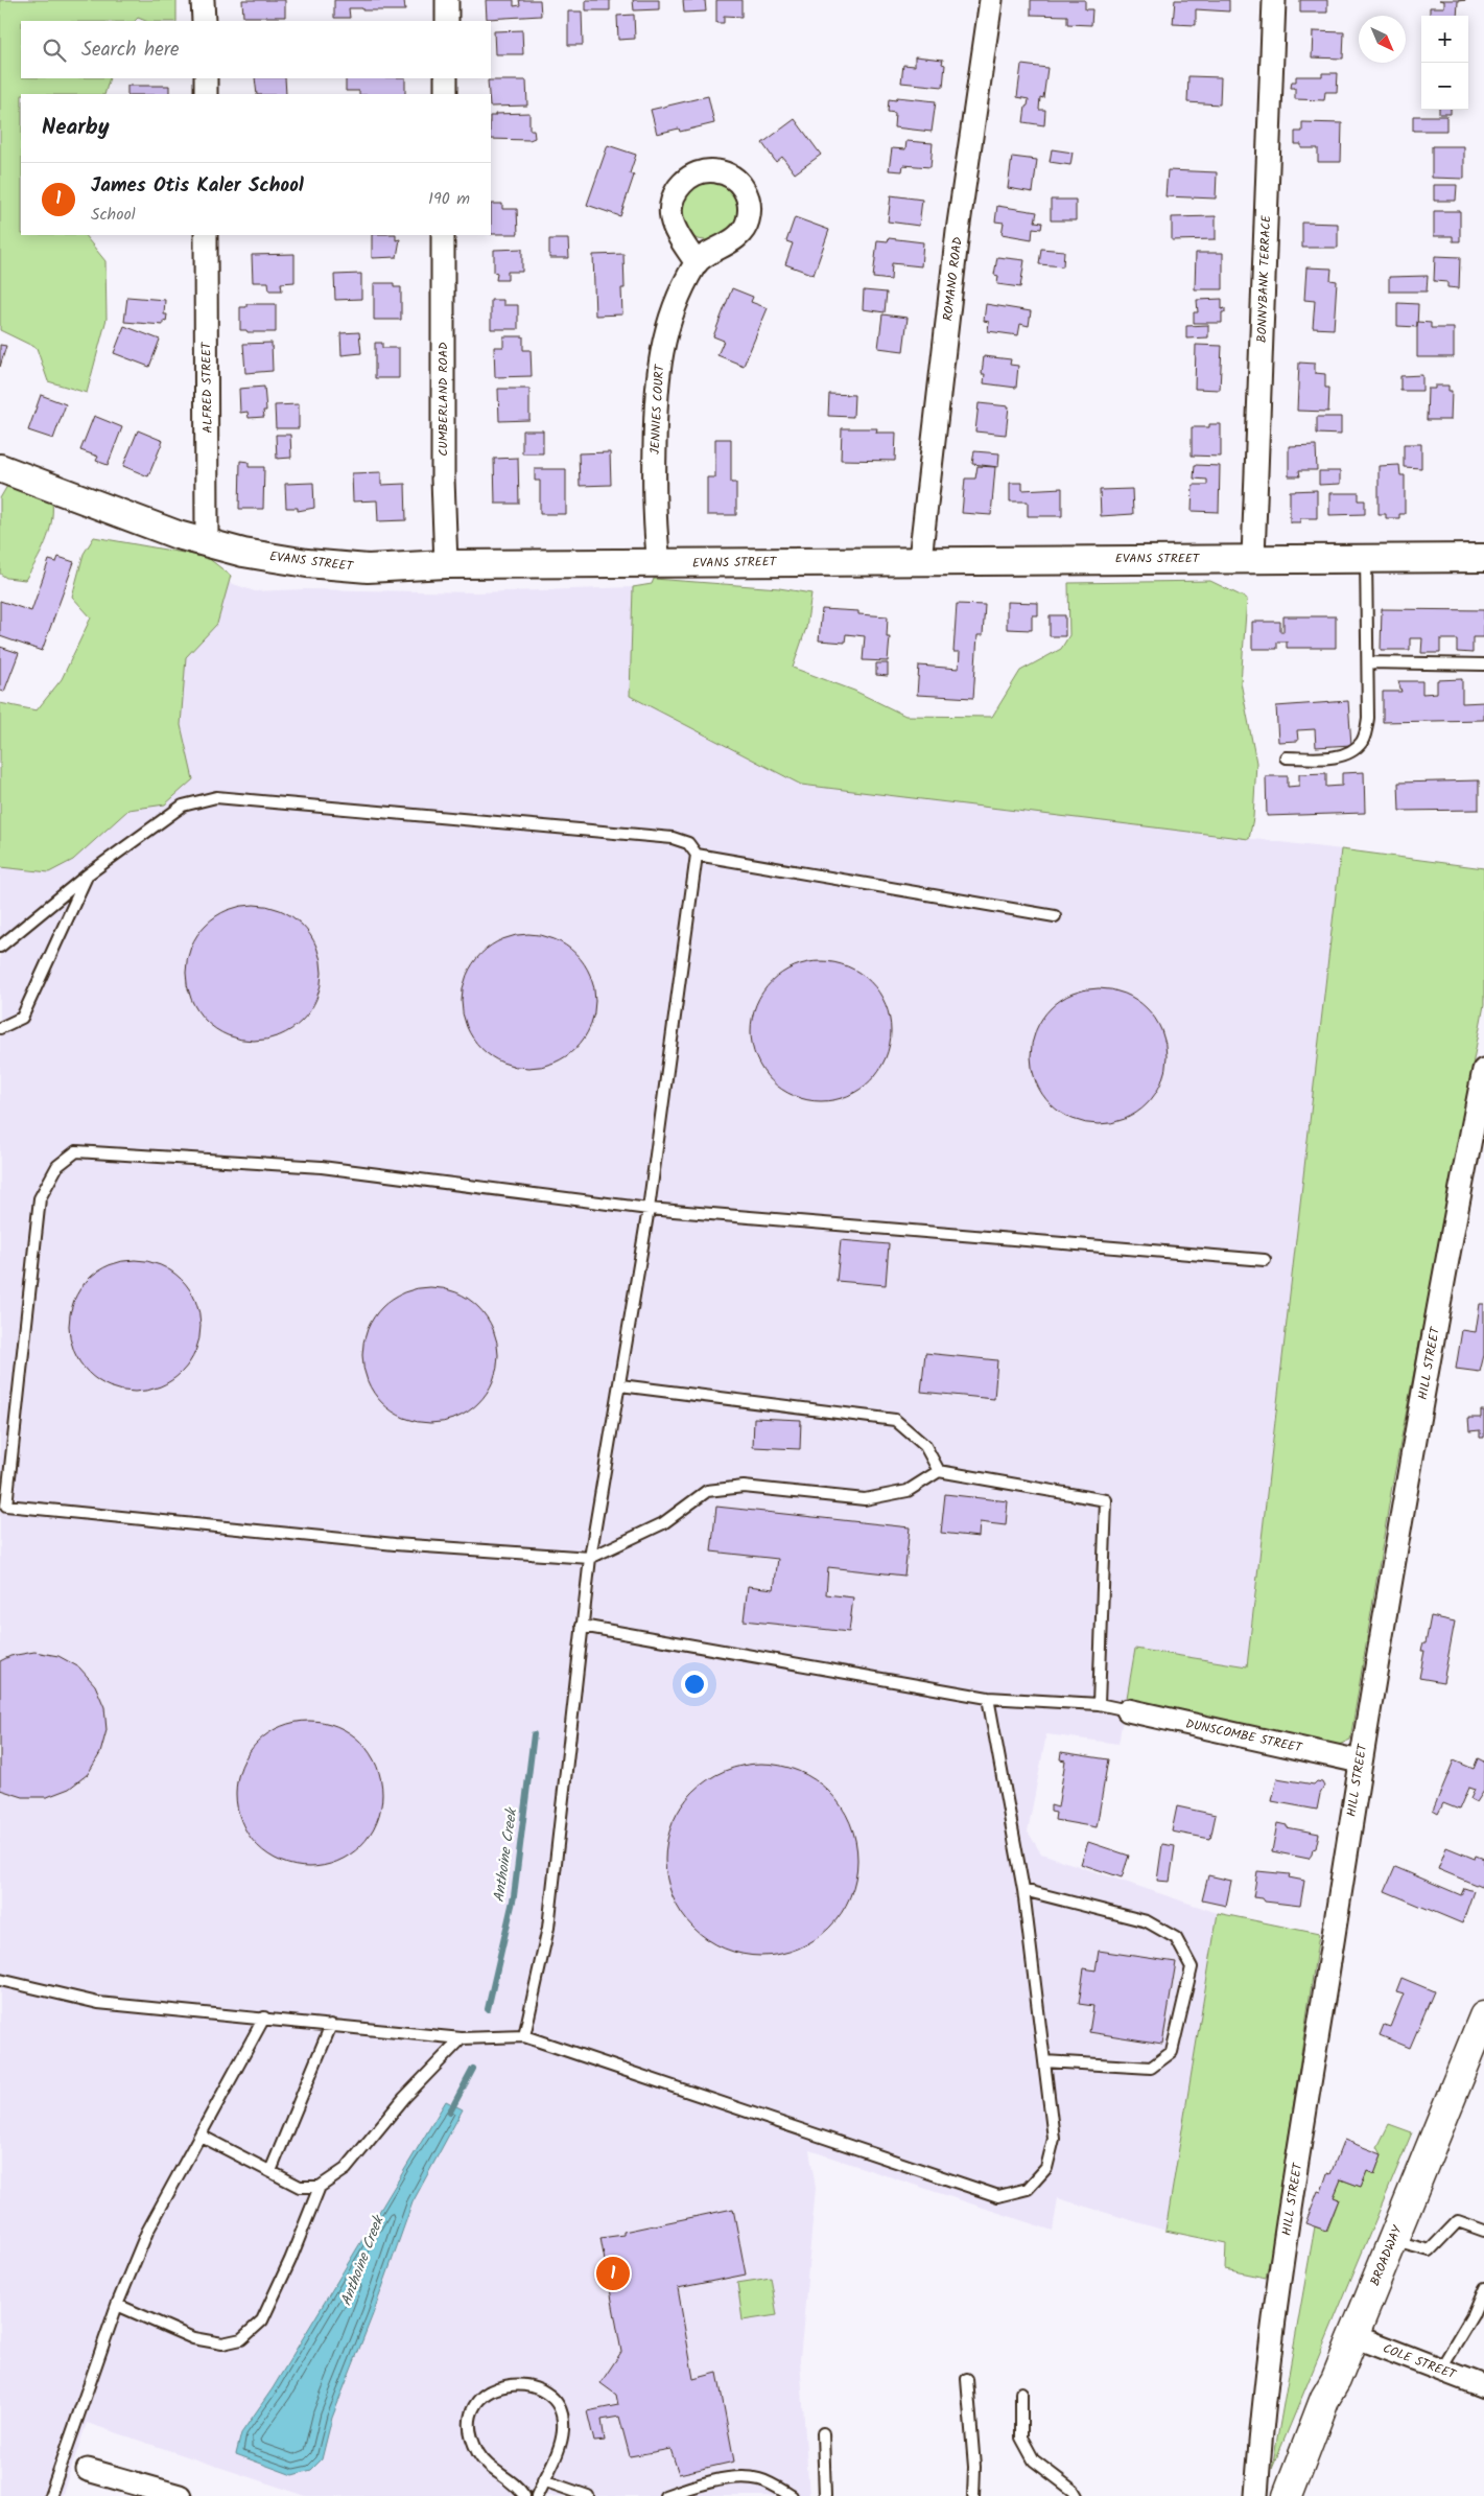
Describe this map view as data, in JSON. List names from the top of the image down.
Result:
{
  "streets": {
    "main road": ["BROADWAY"],
    "street": [
      "ROMANO ROAD",
      "BONNYBANK TERRACE",
      "ALFRED STREET",
      "CUMBERLAND ROAD",
      "JENNIES COURT",
      "EVANS STREET",
      "HILL STREET",
      "DUNSCOMBE STREET",
      "COLE STREET"
    ]
  },
  "crossings": [
    ["ROMANO ROAD", "EVANS STREET"],
    ["BONNYBANK TERRACE", "EVANS STREET"],
    ["ALFRED STREET", "EVANS STREET"],
    ["CUMBERLAND ROAD", "EVANS STREET"],
    ["JENNIES COURT", "EVANS STREET"],
    ["HILL STREET", "DUNSCOMBE STREET"],
    ["BROADWAY", "COLE STREET"]
  ],
  "water": ["Anthoine Creek"],
  "north": "bottom right",
  "page": {
    "map_buttons": ["+", "−"],
    "search": "Search here",
    "heading": "Nearby",
    "list": [
      {
        "mark": "1",
        "name": "James Otis Kaler School",
        "note": "School",
        "value": "190 m"
      }
    ],
    "pins": "1"
  }
}
